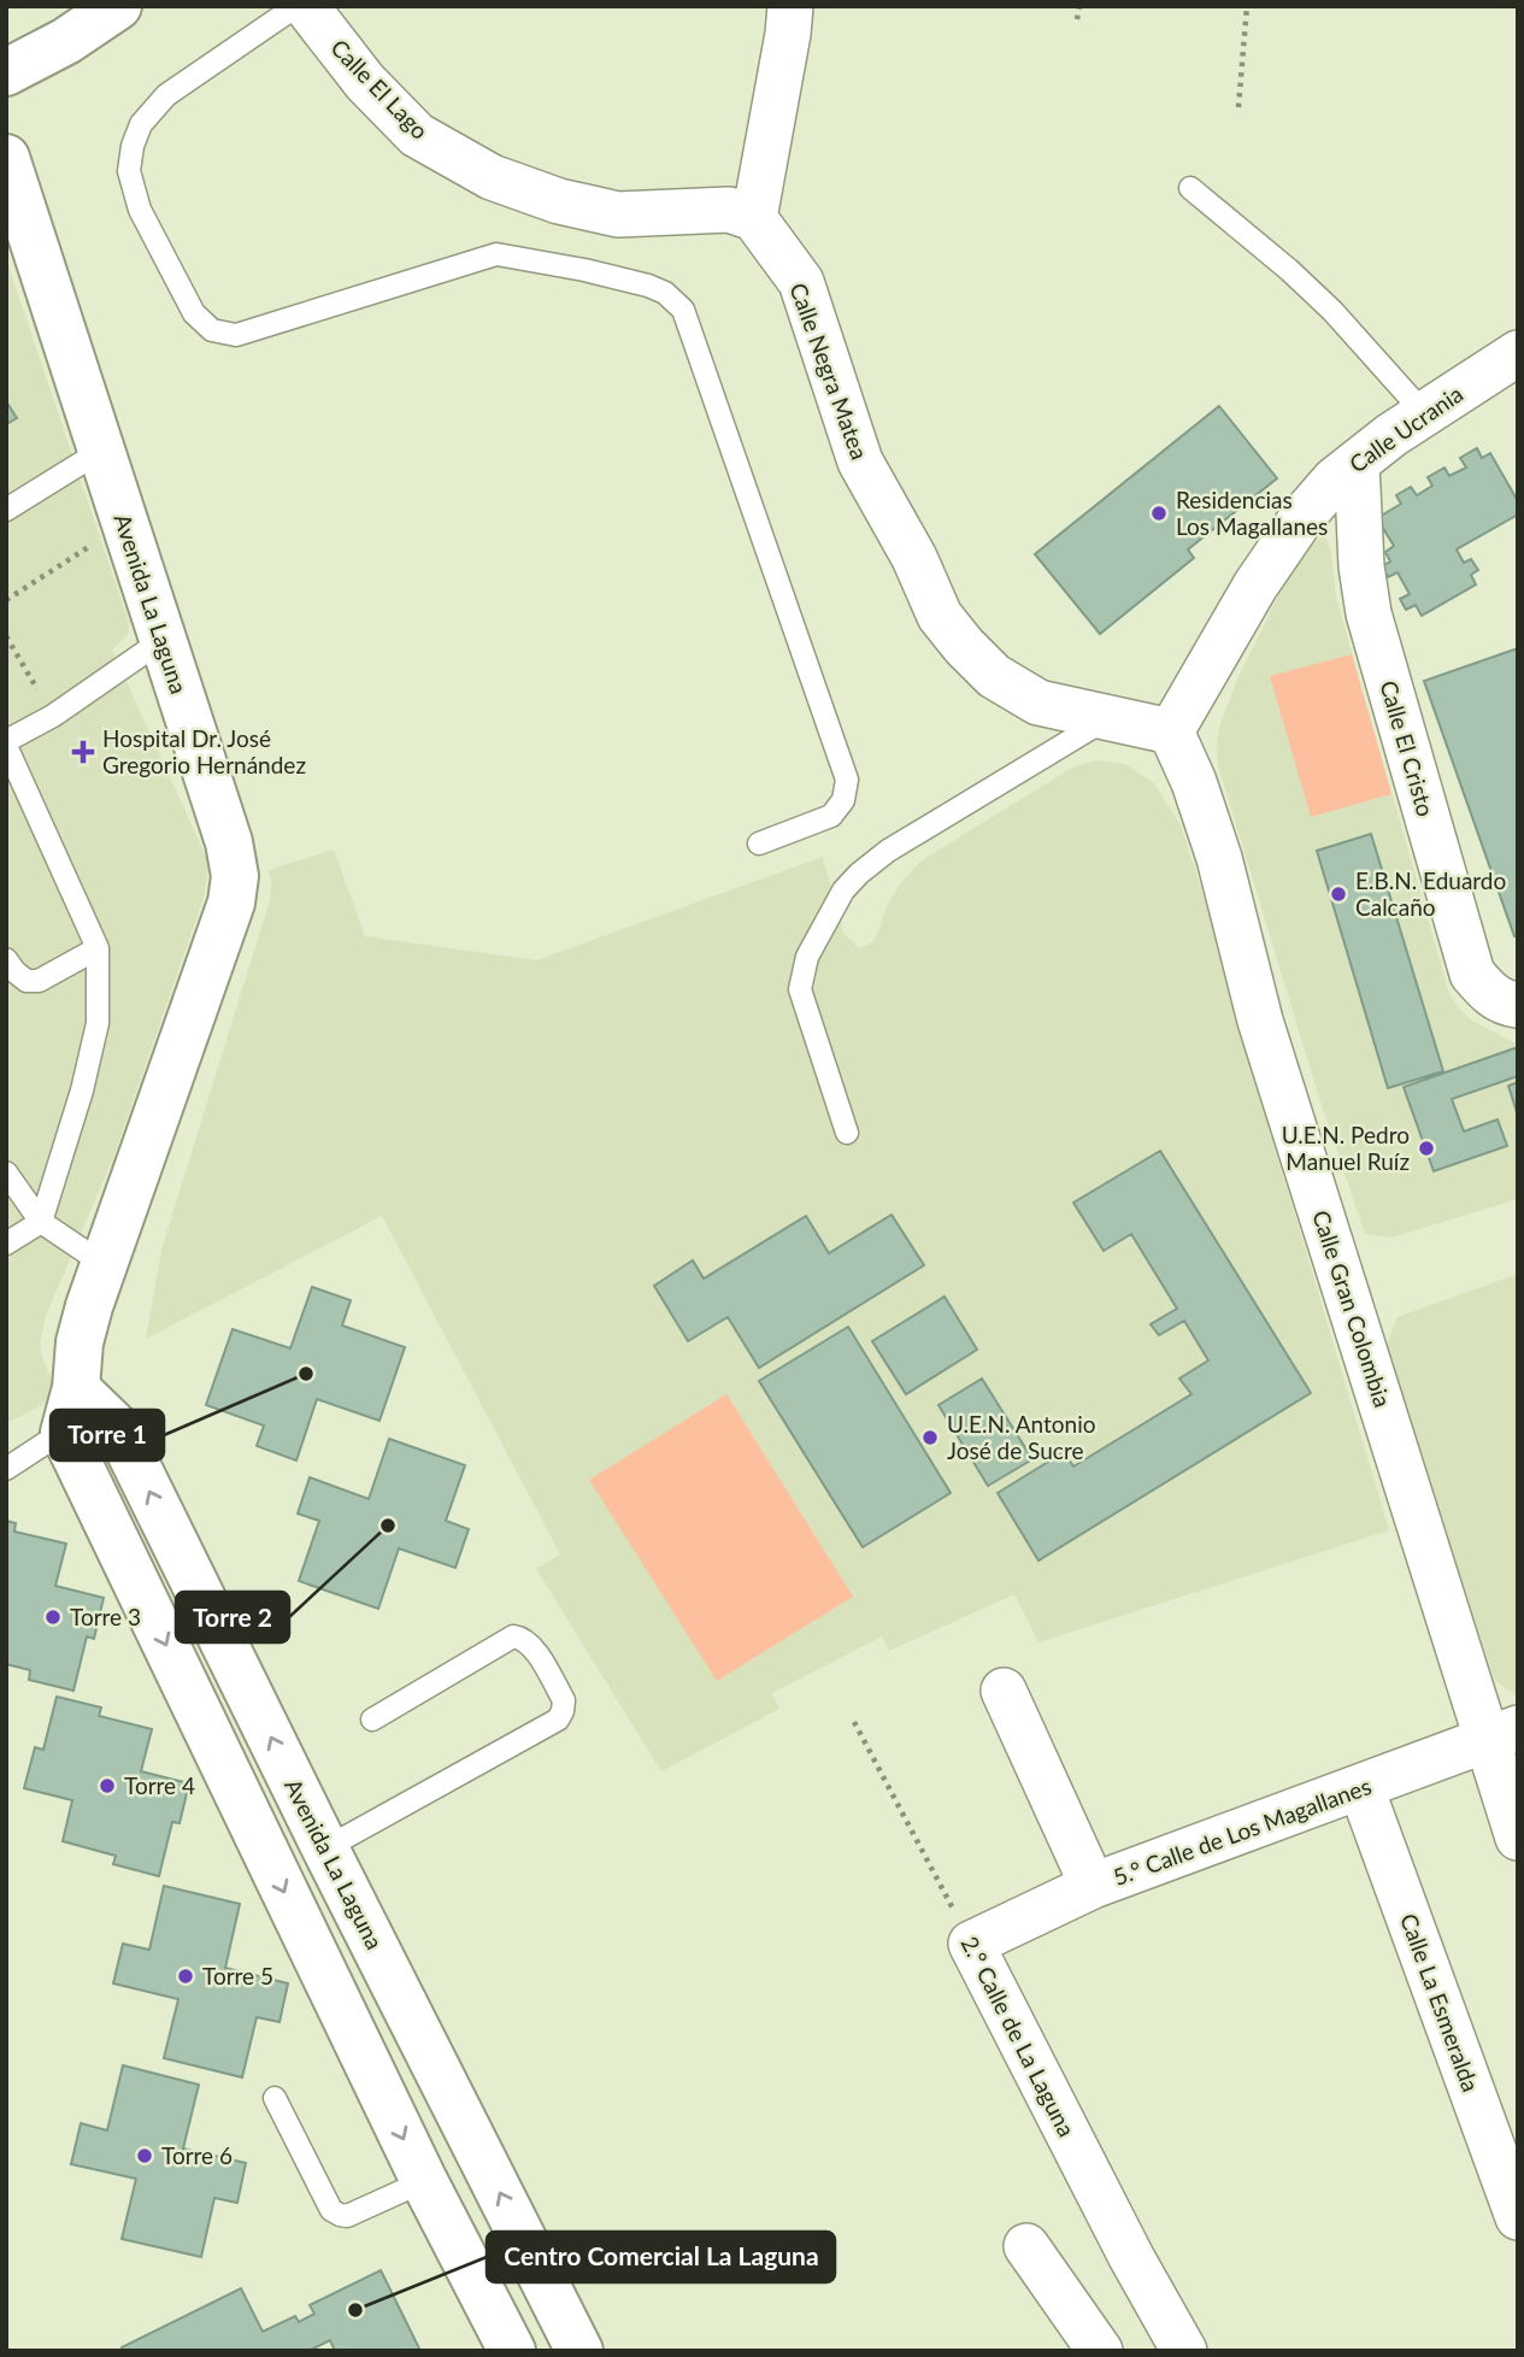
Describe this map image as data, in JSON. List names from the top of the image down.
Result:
{
  "streets": {
    "street": [
      "Calle El Lago",
      "Calle Negra Matea",
      "Calle Ucrania",
      "Avenida La Laguna",
      "Calle El Cristo",
      "Calle Gran Colombia",
      "5.° Calle de Los Magallanes",
      "Calle La Esmeralda",
      "2.° Calle de La Laguna"
    ]
  },
  "crossings": [
    ["Calle El Lago", "Calle Negra Matea"],
    ["Calle Negra Matea", "Calle Ucrania"],
    ["Calle Negra Matea", "Calle Gran Colombia"],
    ["Calle Ucrania", "Calle El Cristo"],
    ["Calle Ucrania", "Calle Gran Colombia"],
    ["Calle Gran Colombia", "5.° Calle de Los Magallanes"],
    ["5.° Calle de Los Magallanes", "Calle La Esmeralda"],
    ["5.° Calle de Los Magallanes", "2.° Calle de La Laguna"]
  ],
  "places": {
    "other": [
      "Residencias Los Magallanes",
      "E.B.N. Eduardo Calcaño",
      "U.E.N. Pedro Manuel Ruíz",
      "Torre 1",
      "U.E.N. Antonio José de Sucre",
      "Torre 2",
      "Torre 3",
      "Torre 4",
      "Torre 5",
      "Torre 6",
      "Centro Comercial La Laguna"
    ],
    "health": ["Hospital Dr. José Gregorio Hernández"]
  }
}
